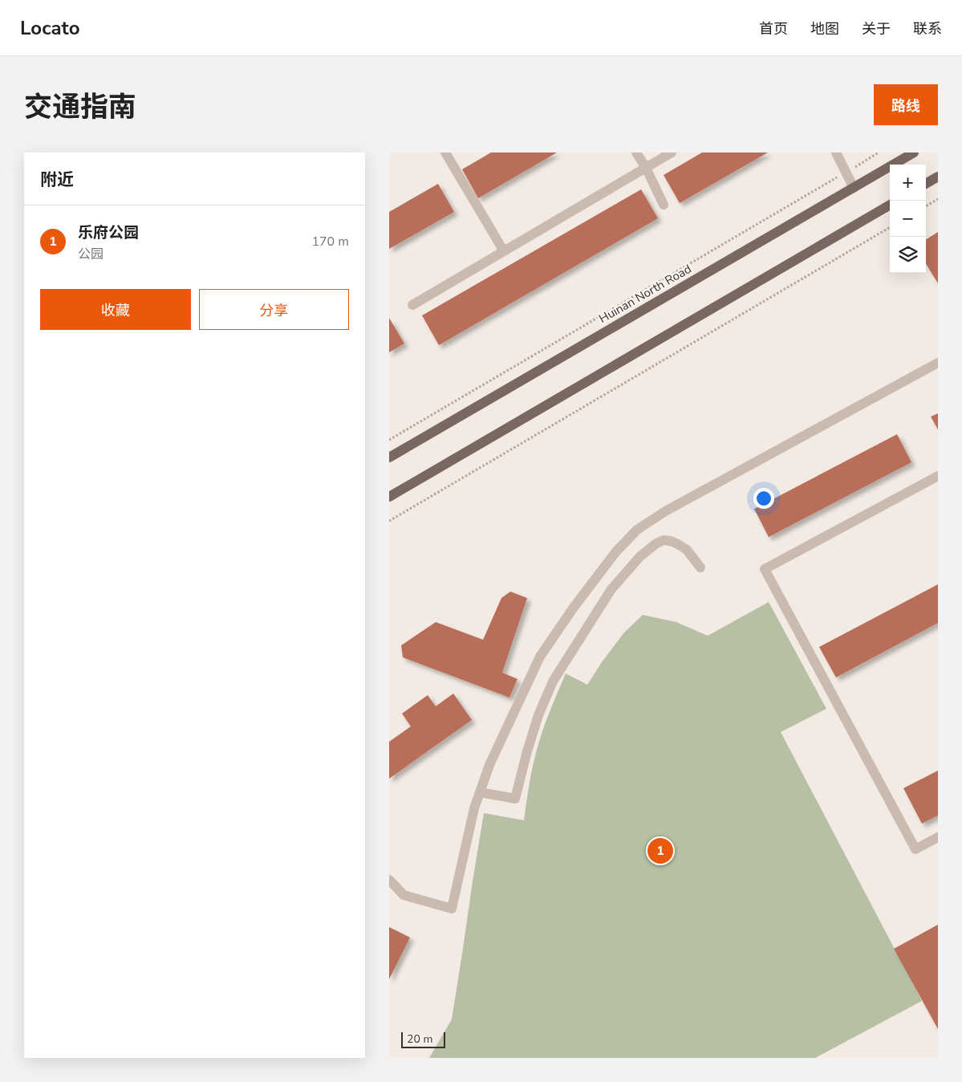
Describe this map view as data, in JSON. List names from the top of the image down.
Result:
{
  "streets": {
    "main road": ["Huinan North Road"]
  },
  "scale_bar": "20 m",
  "page": {
    "header": "Locato",
    "nav": [
      "首页",
      "地图",
      "关于",
      "联系"
    ],
    "title": "交通指南",
    "buttons": [
      "路线",
      ["收藏", "分享"]
    ],
    "heading": "附近",
    "map_buttons": ["+", "−"],
    "list": [
      {
        "mark": "1",
        "name": "乐府公园",
        "note": "公园",
        "value": "170 m"
      }
    ],
    "pins": "1",
    "scale": "20 m"
  }
}
